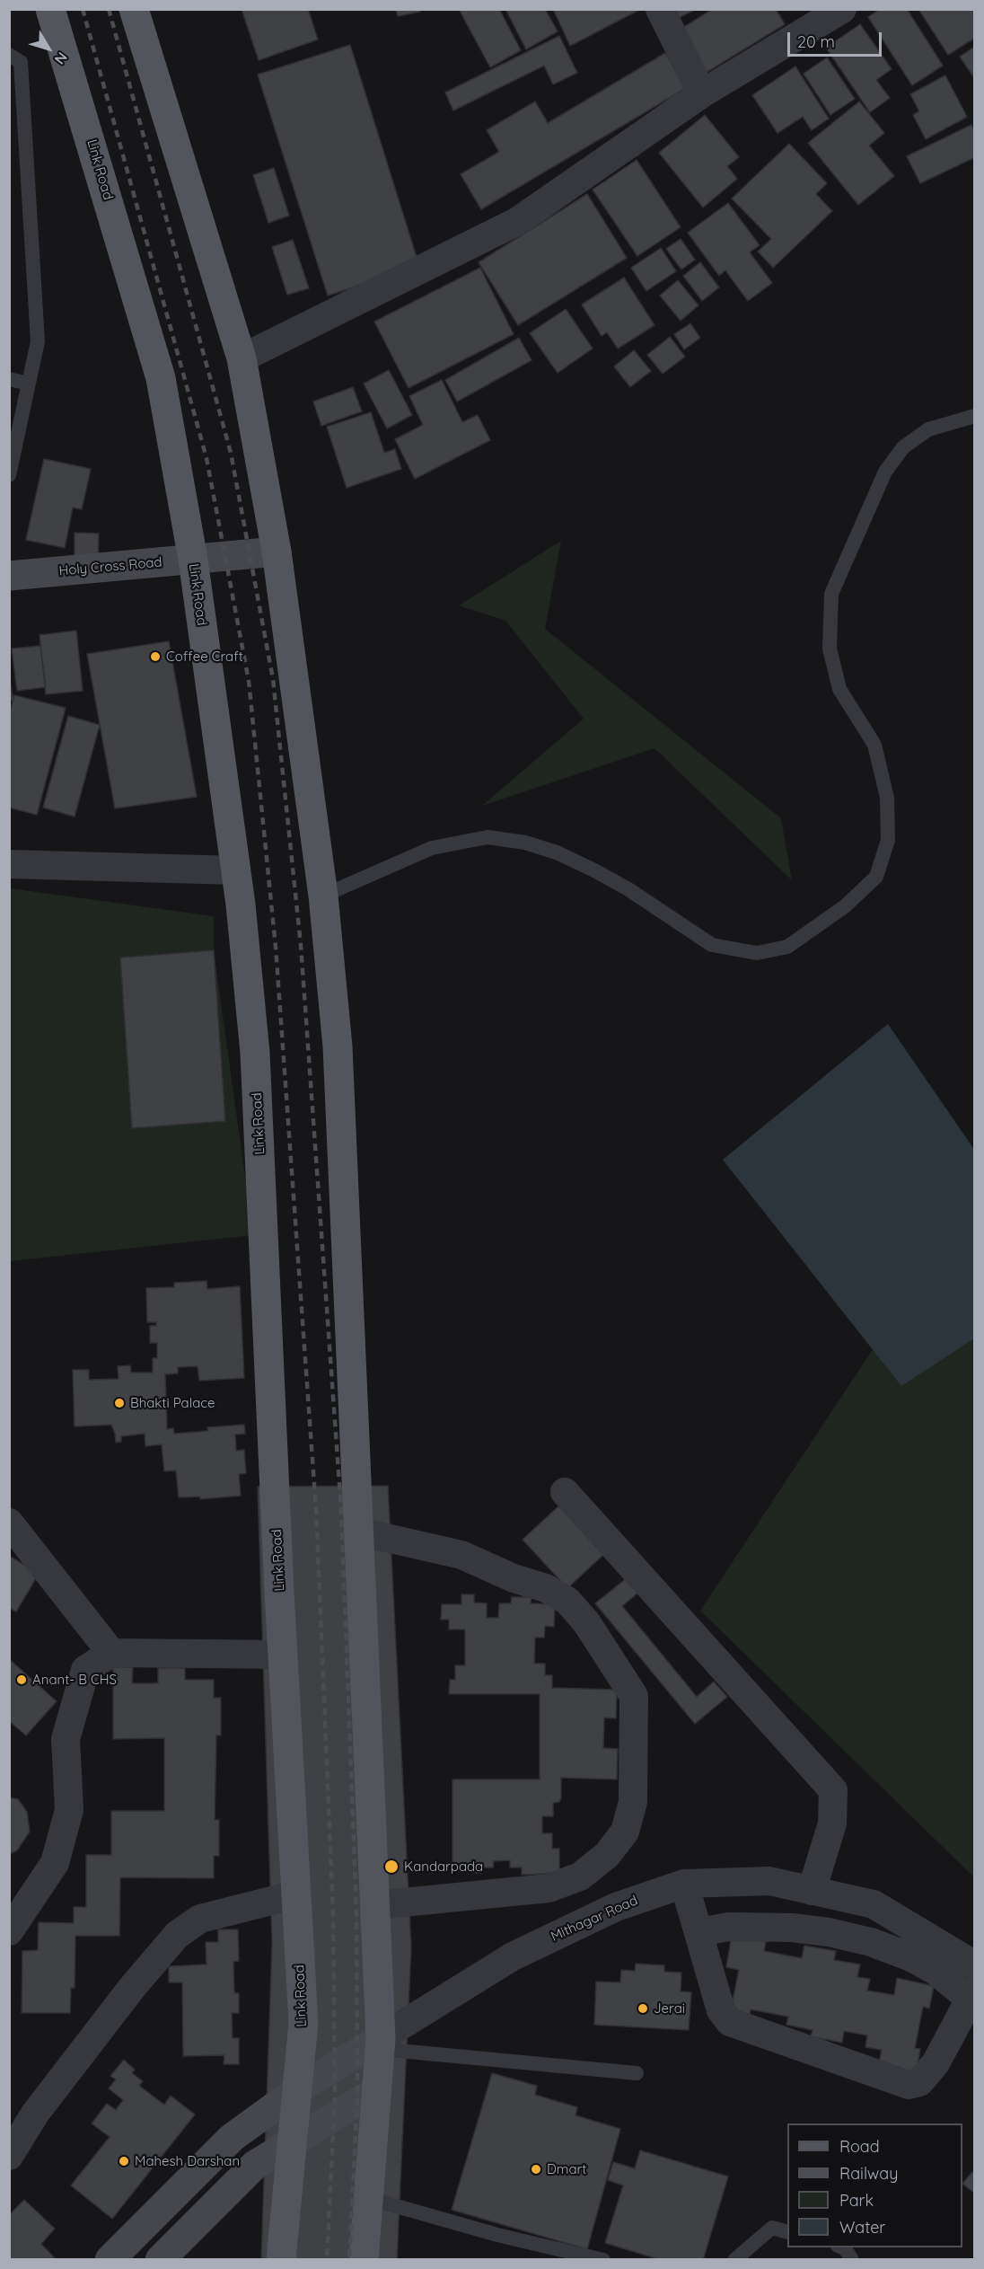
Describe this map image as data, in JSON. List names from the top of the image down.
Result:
{
  "streets": {
    "main road": ["Link Road", "Holy Cross Road"],
    "street": ["Mithagar Road"]
  },
  "crossings": [
    ["Link Road", "Holy Cross Road"]
  ],
  "places": [
    "Coffee Craft",
    "Bhakti Palace",
    "Anant- B CHS",
    "Kandarpada",
    "Jerai",
    "Mahesh Darshan",
    "Dmart"
  ],
  "legend": [
    "Road",
    "Railway",
    "Park",
    "Water"
  ],
  "scale_bar": "20 m",
  "north": "bottom right"
}
